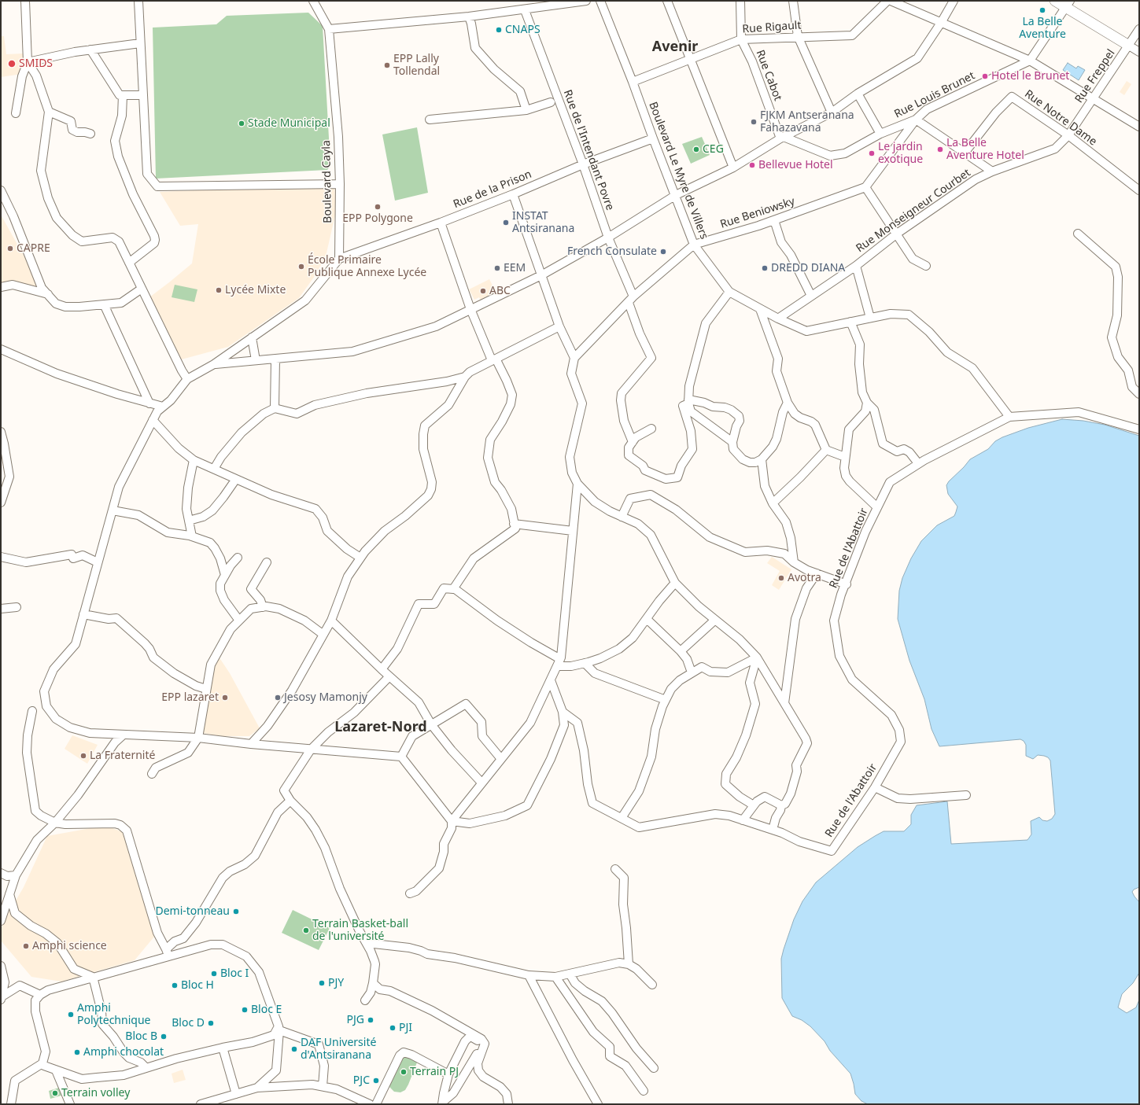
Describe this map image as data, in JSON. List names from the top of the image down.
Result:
{
  "streets": {
    "street": [
      "Rue Rigault",
      "Rue Cabot",
      "Rue Freppel",
      "Rue Louis Brunet",
      "Rue Notre Dame",
      "Rue de l'Intendant Povre",
      "Boulevard Le Myre de Villers",
      "Boulevard Cayla",
      "Rue de la Prison",
      "Rue Monseigneur Courbet",
      "Rue Beniowsky",
      "Rue de l'Abattoir"
    ]
  },
  "crossings": [
    ["Rue Rigault", "Rue Cabot"],
    ["Rue Rigault", "Boulevard Le Myre de Villers"],
    ["Rue Cabot", "Rue Louis Brunet"],
    ["Rue Freppel", "Rue Notre Dame"],
    ["Rue Freppel", "Rue Monseigneur Courbet"],
    ["Rue Notre Dame", "Rue Monseigneur Courbet"],
    ["Rue de l'Intendant Povre", "Rue de la Prison"],
    ["Rue de l'Intendant Povre", "Rue Beniowsky"],
    ["Boulevard Le Myre de Villers", "Rue de la Prison"],
    ["Boulevard Le Myre de Villers", "Rue Monseigneur Courbet"],
    ["Boulevard Le Myre de Villers", "Rue Beniowsky"],
    ["Boulevard Le Myre de Villers", "Rue de l'Abattoir"],
    ["Boulevard Cayla", "Rue de la Prison"]
  ],
  "districts": ["Avenir", "Lazaret-Nord"],
  "places": [
    "La Belle Aventure",
    "CNAPS",
    "SMIDS",
    "EPP Lally Tollendal",
    "Hotel le Brunet",
    "FJKM Antseranana Fahazavana",
    "Stade Municipal",
    "CEG",
    "La Belle Aventure Hotel",
    "Le jardin exotique",
    "Bellevue Hotel",
    "EPP Polygone",
    "INSTAT Antsiranana",
    "CAPRE",
    "French Consulate",
    "École Primaire Publique Annexe Lycée",
    "EEM",
    "DREDD DIANA",
    "Lycée Mixte",
    "ABC",
    "Avotra",
    "EPP lazaret",
    "Jesosy Mamonjy",
    "La Fraternité",
    "Demi-tonneau",
    "Terrain Basket-ball de l'université",
    "Amphi science",
    "Bloc I",
    "PJY",
    "Bloc H",
    "Bloc E",
    "Amphi Polytechnique",
    "PJG",
    "Bloc D",
    "PJI",
    "Bloc B",
    "DAF Université d'Antsiranana",
    "Amphi chocolat",
    "Terrain PJ",
    "PJC",
    "Terrain volley"
  ]
}
